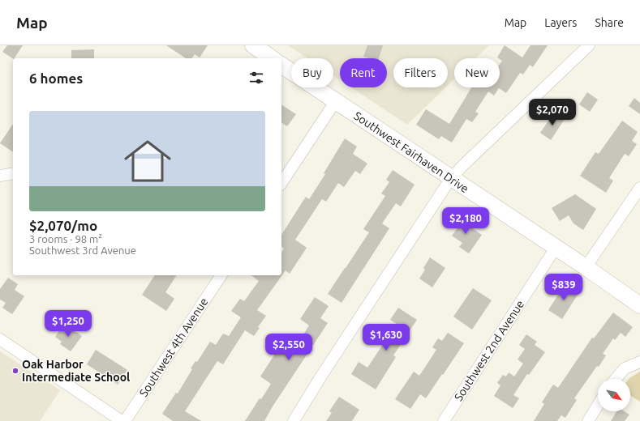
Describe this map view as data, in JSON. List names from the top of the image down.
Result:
{
  "streets": {
    "street": ["Southwest Fairhaven Drive", "Southwest 4th Avenue", "Southwest 2nd Avenue"]
  },
  "crossings": [
    ["Southwest Fairhaven Drive", "Southwest 2nd Avenue"]
  ],
  "places": ["Oak Harbor Intermediate School"],
  "north": "bottom right",
  "page": {
    "header": "Map",
    "nav": ["Map", "Layers", "Share"],
    "chip": [
      "Buy",
      "Rent",
      "Filters",
      "New"
    ],
    "heading": "6 homes",
    "list": [
      {
        "name": "$2,070/mo",
        "note": "3 rooms · 98 m² · Southwest 3rd Avenue"
      }
    ],
    "price": [
      "$2,070",
      "$2,180",
      "$839",
      "$1,250",
      "$1,630",
      "$2,550"
    ]
  }
}
